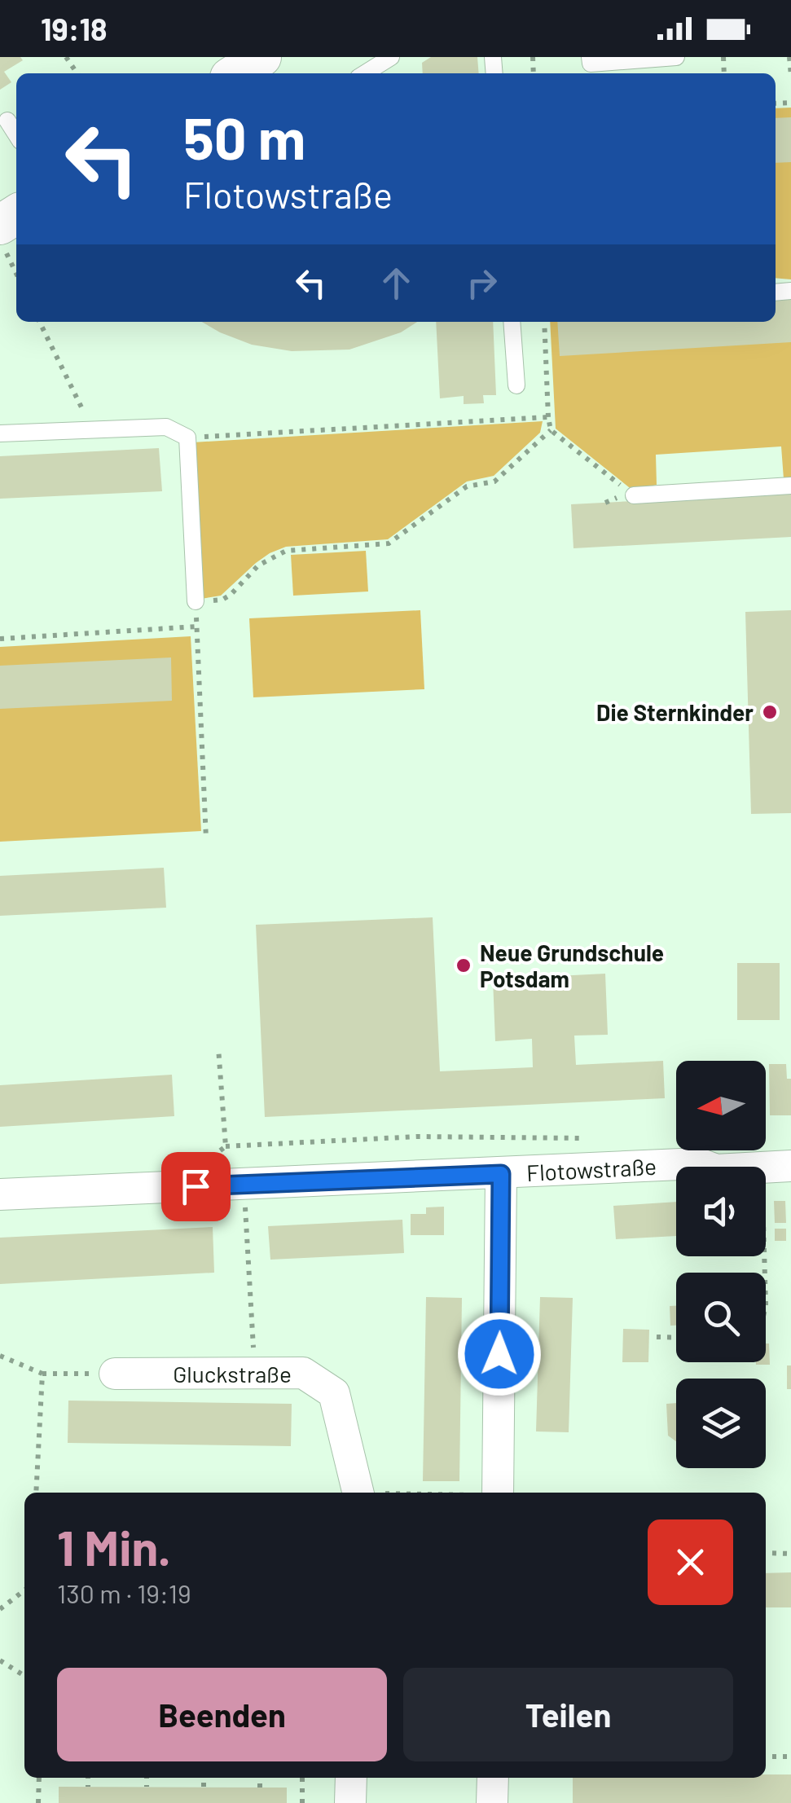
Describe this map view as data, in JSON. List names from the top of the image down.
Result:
{
  "streets": {
    "street": ["Flotowstraße", "Gluckstraße"]
  },
  "places": ["Die Sternkinder", "Neue Grundschule Potsdam"],
  "north": "left",
  "page": {
    "status": "19:18",
    "turn": ["50 m", "Flotowstraße"],
    "heading": ["1 Min.", "130 m · 19:19"],
    "buttons": ["Beenden", "Teilen"]
  }
}
